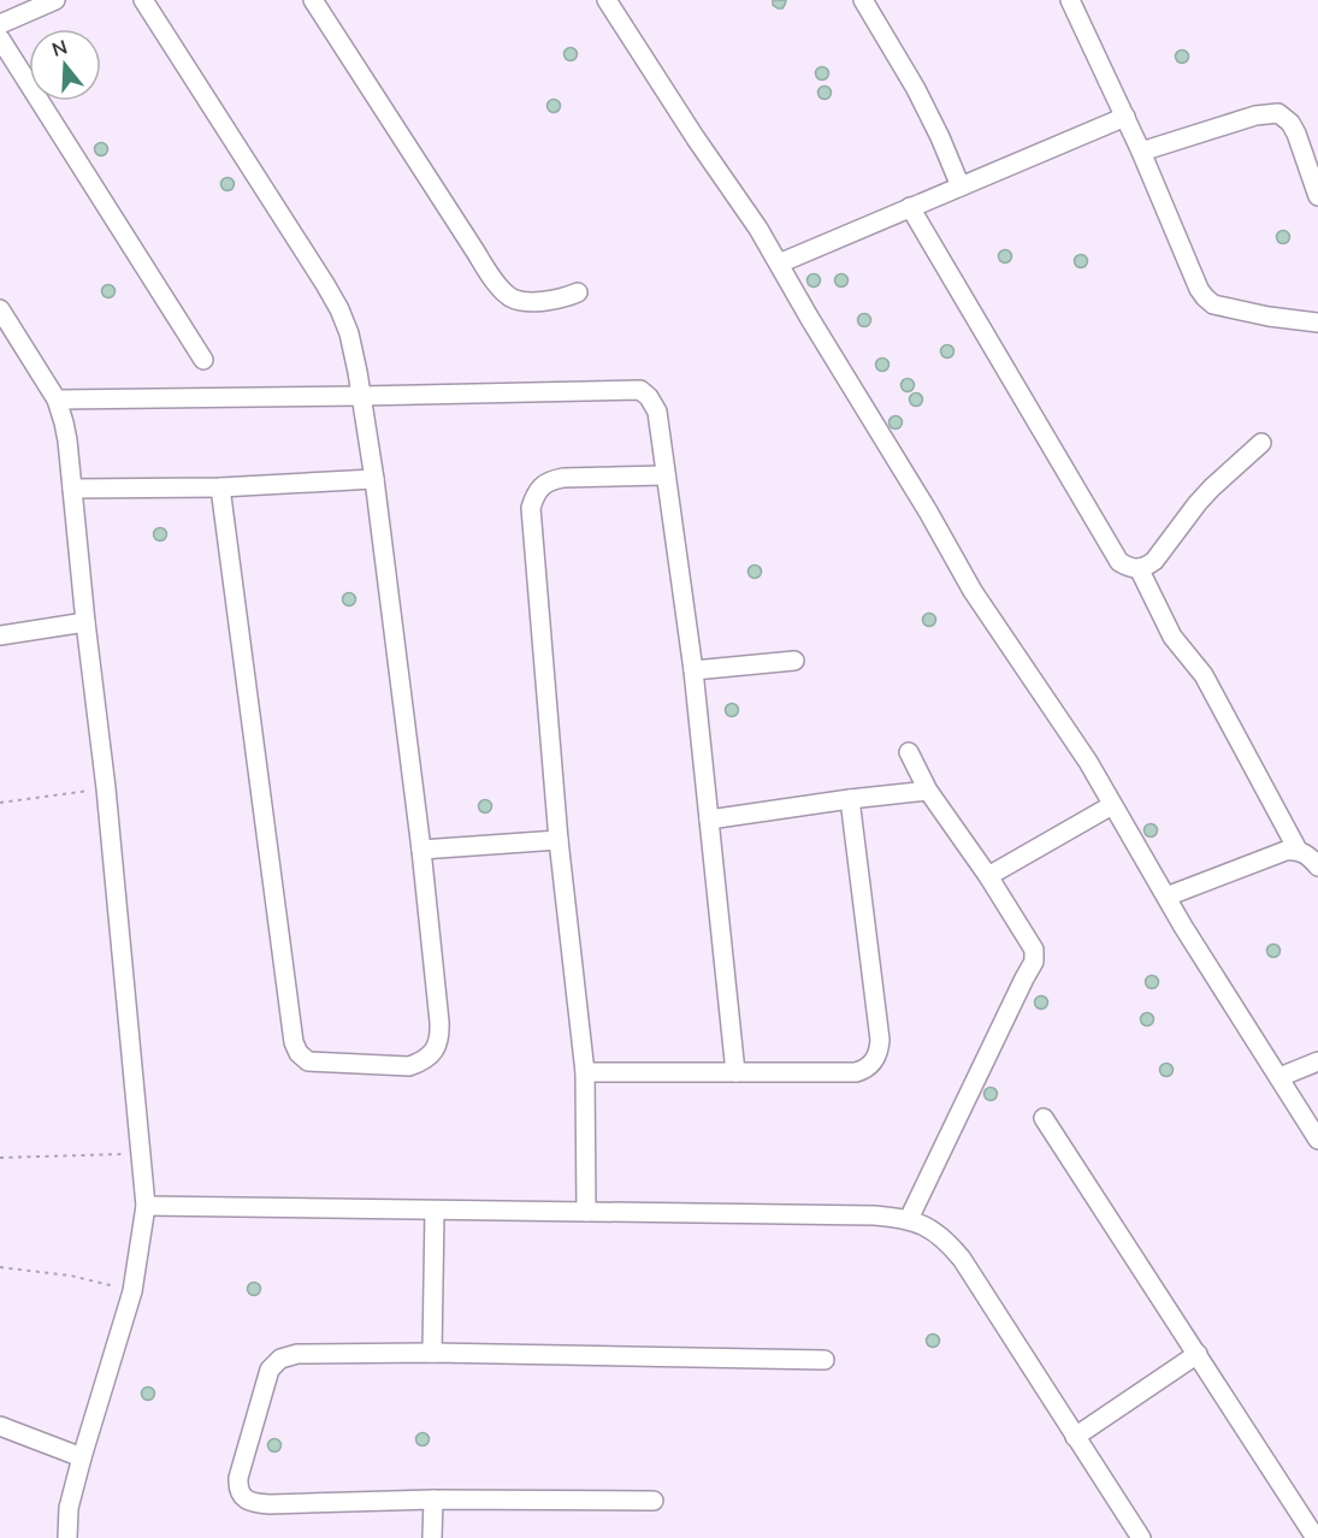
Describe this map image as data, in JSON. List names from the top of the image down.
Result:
{
  "north": "top"
}
